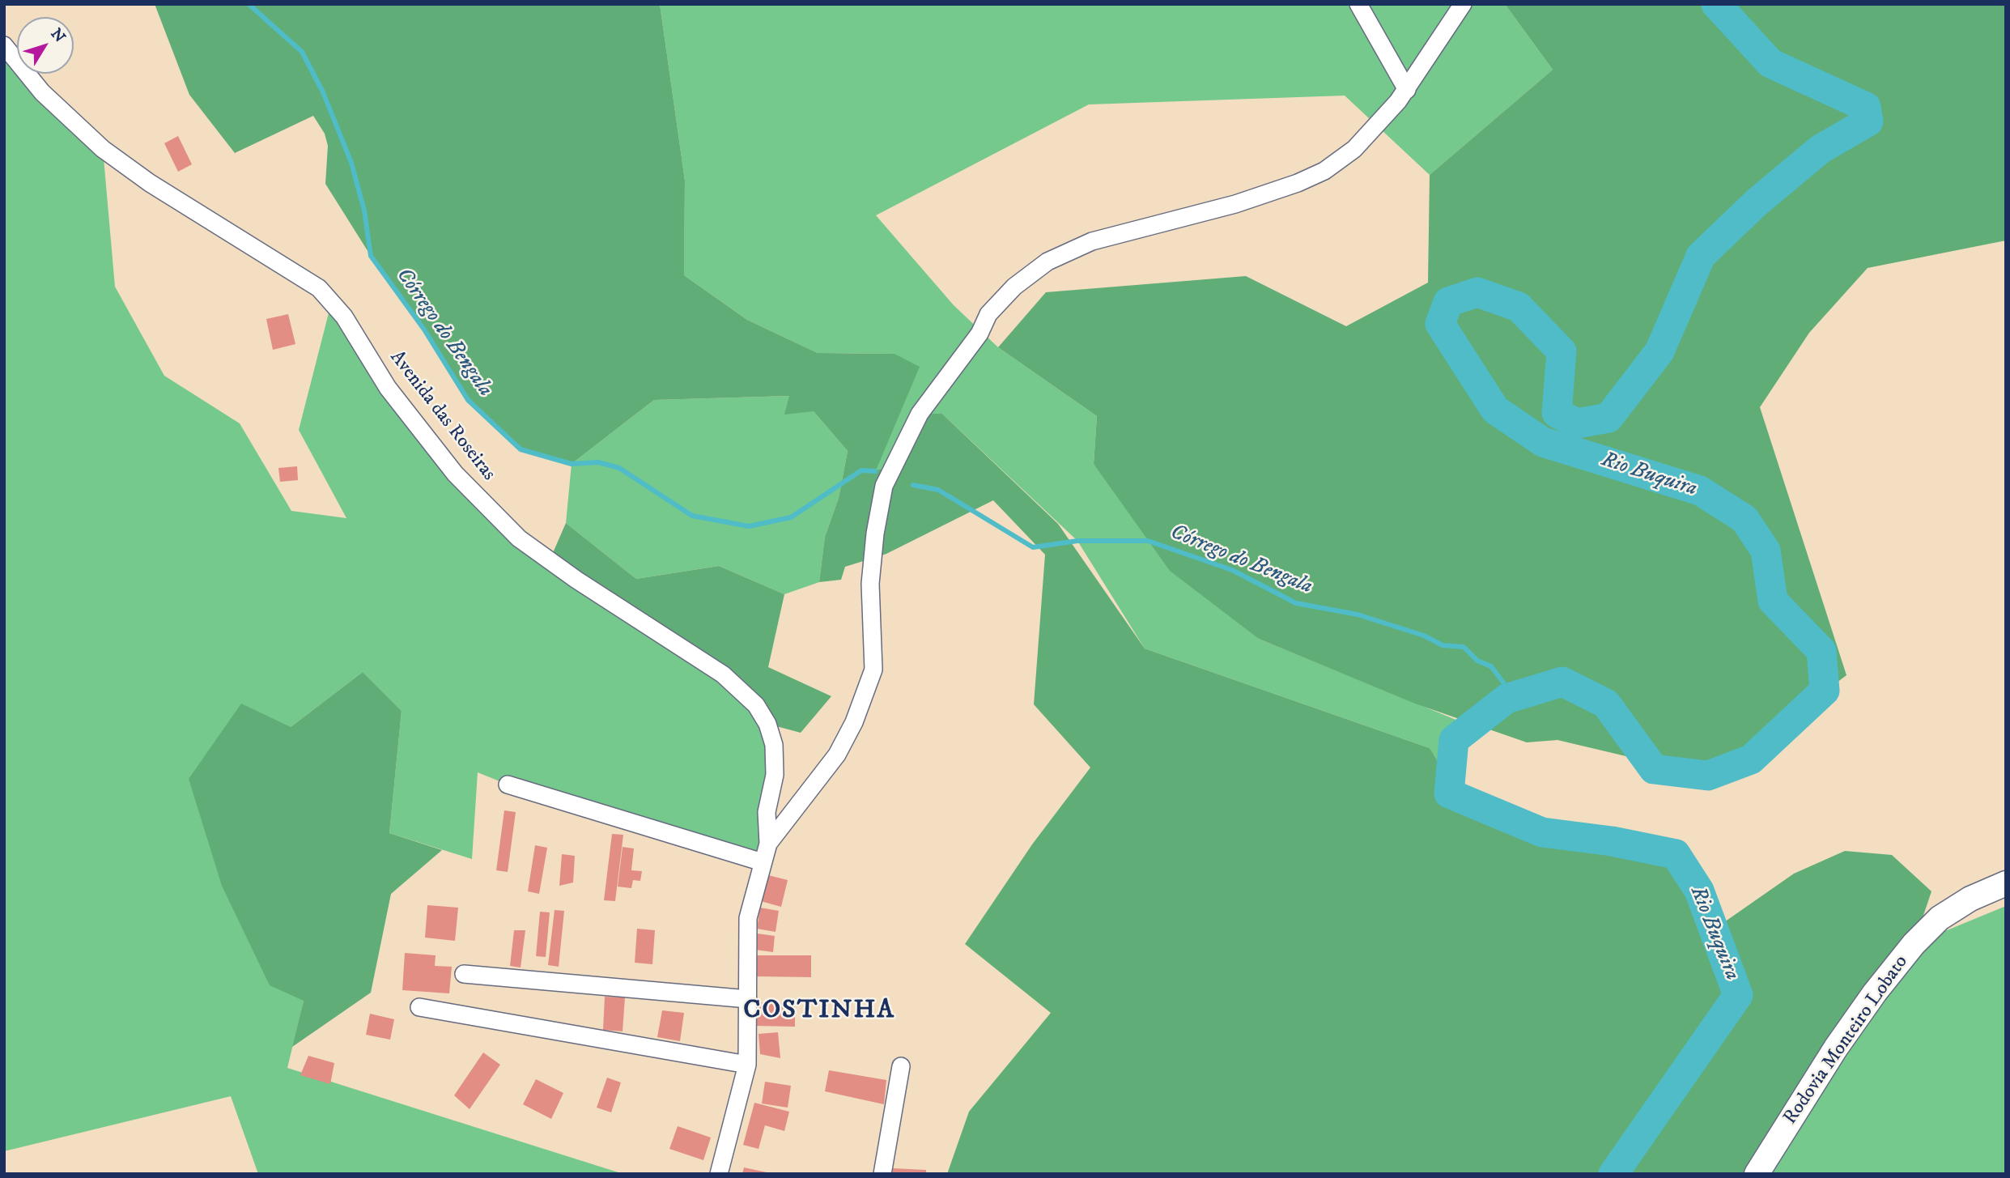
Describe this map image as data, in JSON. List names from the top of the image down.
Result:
{
  "streets": {
    "main road": ["Rodovia Monteiro Lobato"],
    "street": ["Avenida das Roseiras"]
  },
  "districts": ["COSTINHA"],
  "water": ["Córrego do Bengala", "Rio Buquira"],
  "north": "top right"
}
